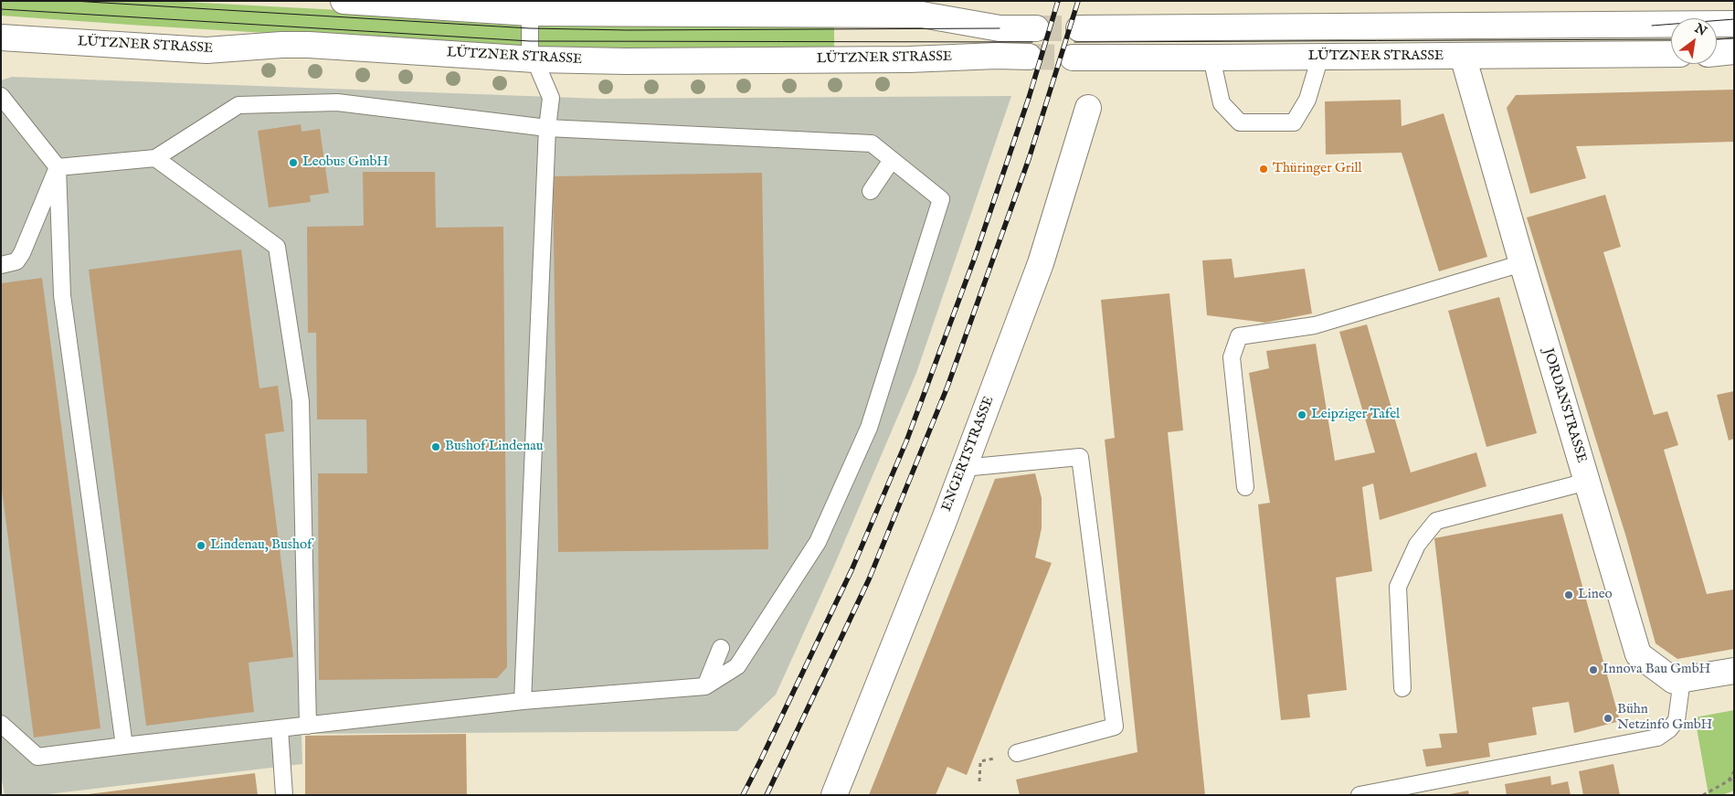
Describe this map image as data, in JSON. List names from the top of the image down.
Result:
{
  "streets": {
    "main road": ["LÜTZNER STRASSE", "JORDANSTRASSE", "ENGERTSTRASSE"]
  },
  "crossings": [
    ["LÜTZNER STRASSE", "JORDANSTRASSE"]
  ],
  "places": [
    "Leobus GmbH",
    "Thüringer Grill",
    "Leipziger Tafel",
    "Bushof Lindenau",
    "Lindenau, Bushof",
    "Lineo",
    "Innova Bau GmbH",
    "Bühn Netzinfo GmbH"
  ],
  "north": "top right"
}
